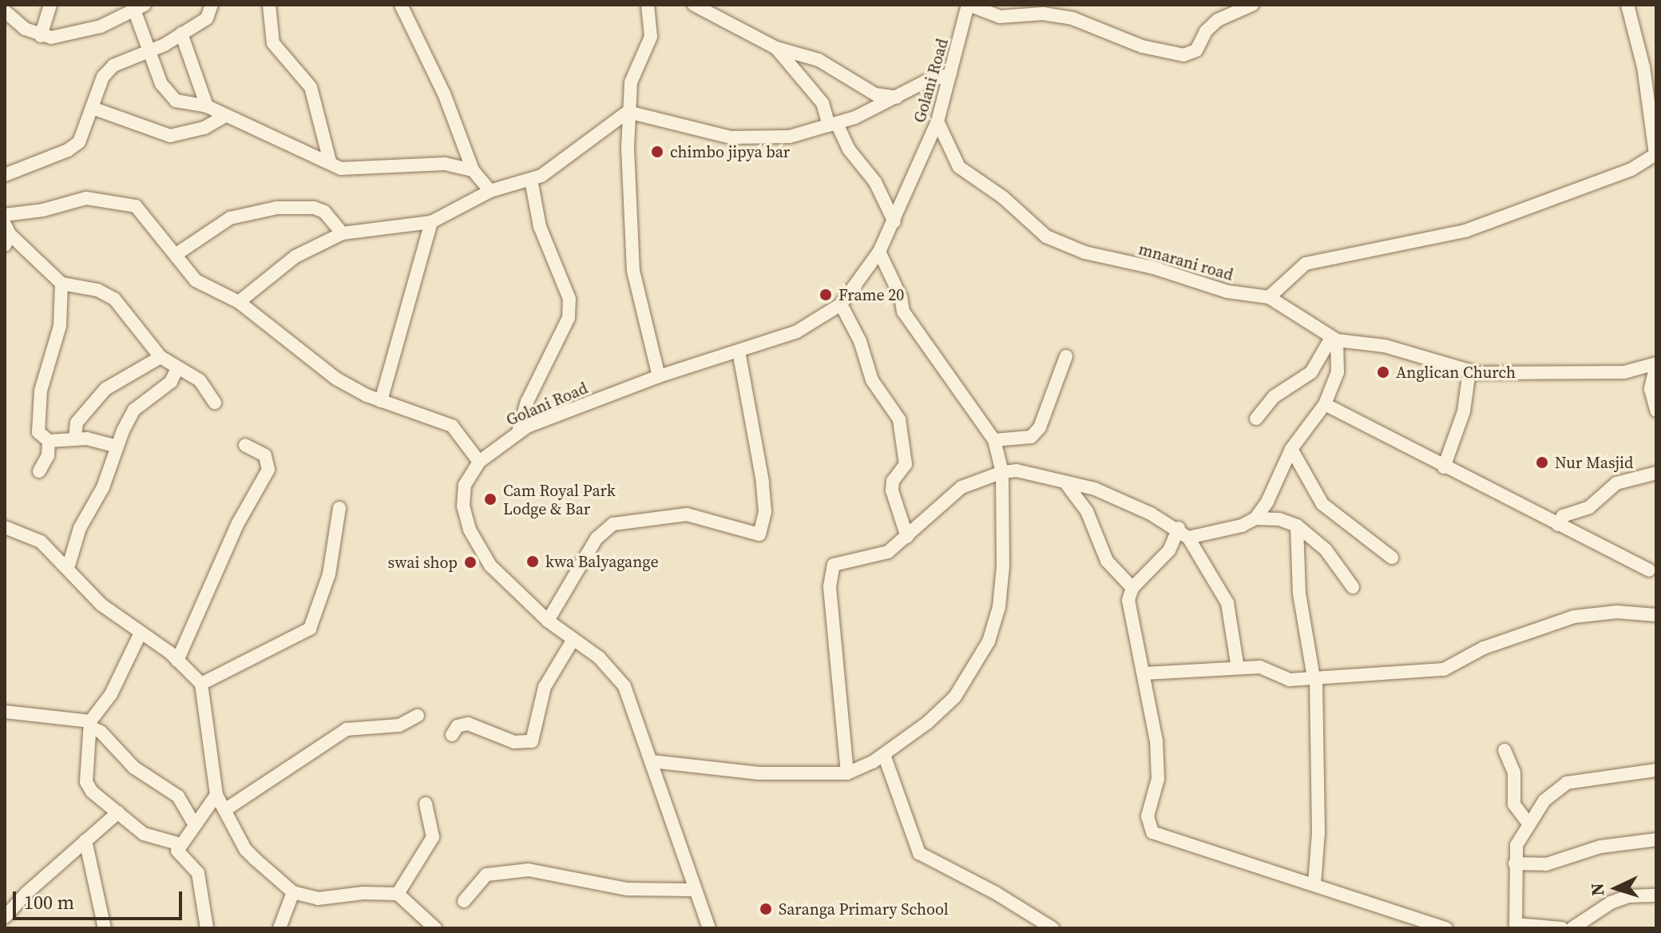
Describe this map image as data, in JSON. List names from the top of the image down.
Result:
{
  "streets": {
    "street": ["Golani Road", "mnarani road"]
  },
  "crossings": [
    ["Golani Road", "mnarani road"]
  ],
  "places": [
    "chimbo jipya bar",
    "Frame 20",
    "Anglican Church",
    "Nur Masjid",
    "Cam Royal Park Lodge & Bar",
    "kwa Balyagange",
    "swai shop",
    "Saranga Primary School"
  ],
  "scale_bar": "100 m",
  "north": "left"
}
